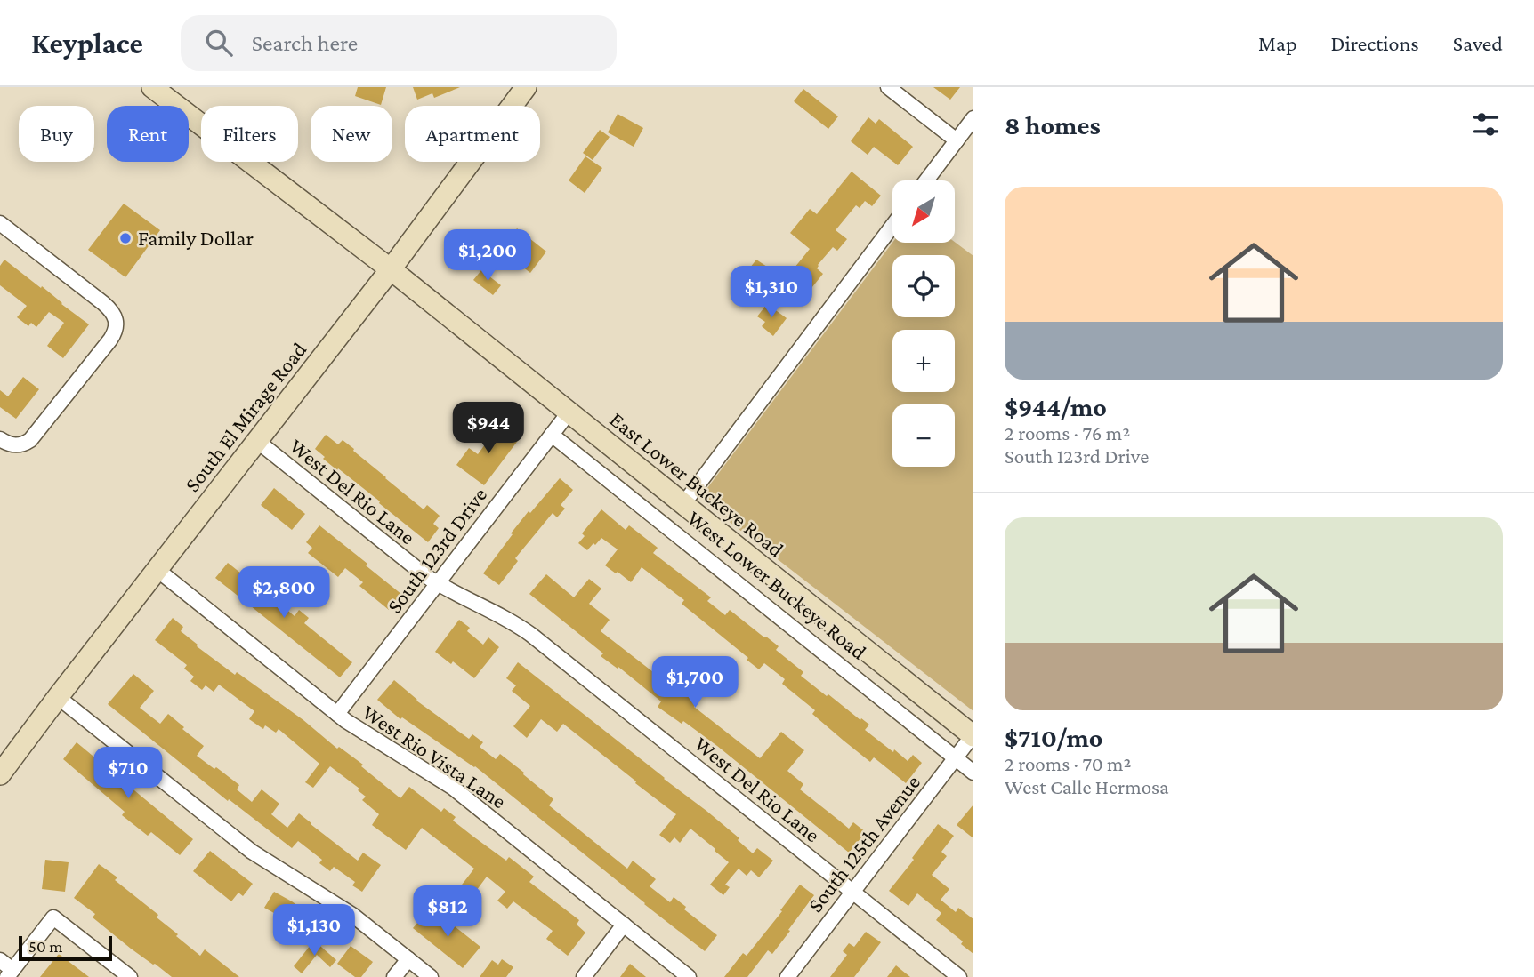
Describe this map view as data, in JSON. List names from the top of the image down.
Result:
{
  "streets": {
    "main road": ["South El Mirage Road", "East Lower Buckeye Road"],
    "street": [
      "West Del Rio Lane",
      "South 123rd Drive",
      "West Lower Buckeye Road",
      "West Rio Vista Lane",
      "South 125th Avenue"
    ]
  },
  "crossings": [
    ["South El Mirage Road", "East Lower Buckeye Road"],
    ["South El Mirage Road", "West Del Rio Lane"],
    ["South El Mirage Road", "West Rio Vista Lane"],
    ["East Lower Buckeye Road", "South 123rd Drive"],
    ["East Lower Buckeye Road", "South 125th Avenue"],
    ["West Del Rio Lane", "South 123rd Drive"],
    ["West Del Rio Lane", "South 125th Avenue"],
    ["South 123rd Drive", "West Lower Buckeye Road"],
    ["South 123rd Drive", "West Rio Vista Lane"],
    ["West Lower Buckeye Road", "South 125th Avenue"]
  ],
  "places": ["Family Dollar"],
  "scale_bar": "50 m",
  "north": "bottom left",
  "page": {
    "header": "Keyplace",
    "search": "Search here",
    "nav": ["Map", "Directions", "Saved"],
    "heading": "8 homes",
    "chip": [
      "Buy",
      "Rent",
      "Filters",
      "New",
      "Apartment"
    ],
    "list": [
      {
        "name": "$944/mo",
        "note": "2 rooms · 76 m² · South 123rd Drive"
      },
      {
        "name": "$710/mo",
        "note": "2 rooms · 70 m² · West Calle Hermosa"
      }
    ],
    "map_buttons": ["+", "−"],
    "price": [
      "$1,200",
      "$1,310",
      "$944",
      "$2,800",
      "$1,700",
      "$710",
      "$812",
      "$1,130"
    ],
    "scale": "50 m"
  }
}
